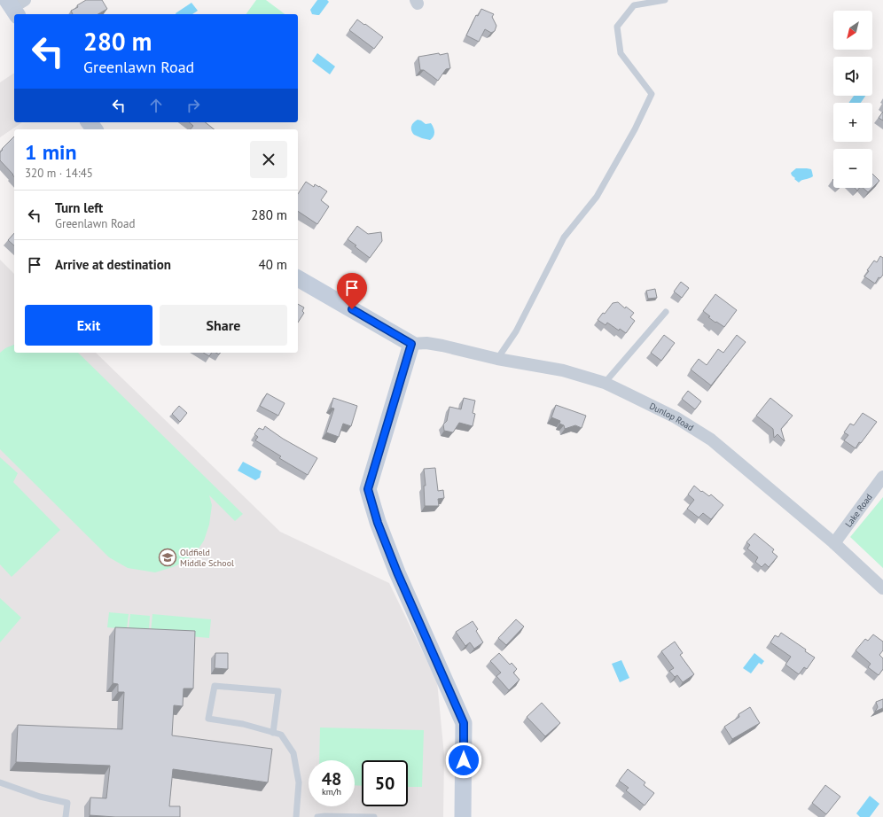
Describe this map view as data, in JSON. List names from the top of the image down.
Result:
{
  "streets": {
    "street": ["Dunlop Road", "Lake Road"]
  },
  "crossings": [
    ["Dunlop Road", "Lake Road"]
  ],
  "places": {
    "school or university": ["Oldfield Middle School"]
  },
  "north": "bottom left",
  "page": {
    "map_buttons": ["+", "−"],
    "turn": ["280 m", "Greenlawn Road"],
    "heading": ["1 min", "320 m · 14:45"],
    "list": [
      {
        "name": "Turn left",
        "note": "Greenlawn Road",
        "value": "280 m"
      },
      {
        "name": "Arrive at destination",
        "value": "40 m"
      }
    ],
    "buttons": ["Exit", "Share"],
    "speed": "48 km/h",
    "limit": "50"
  }
}
